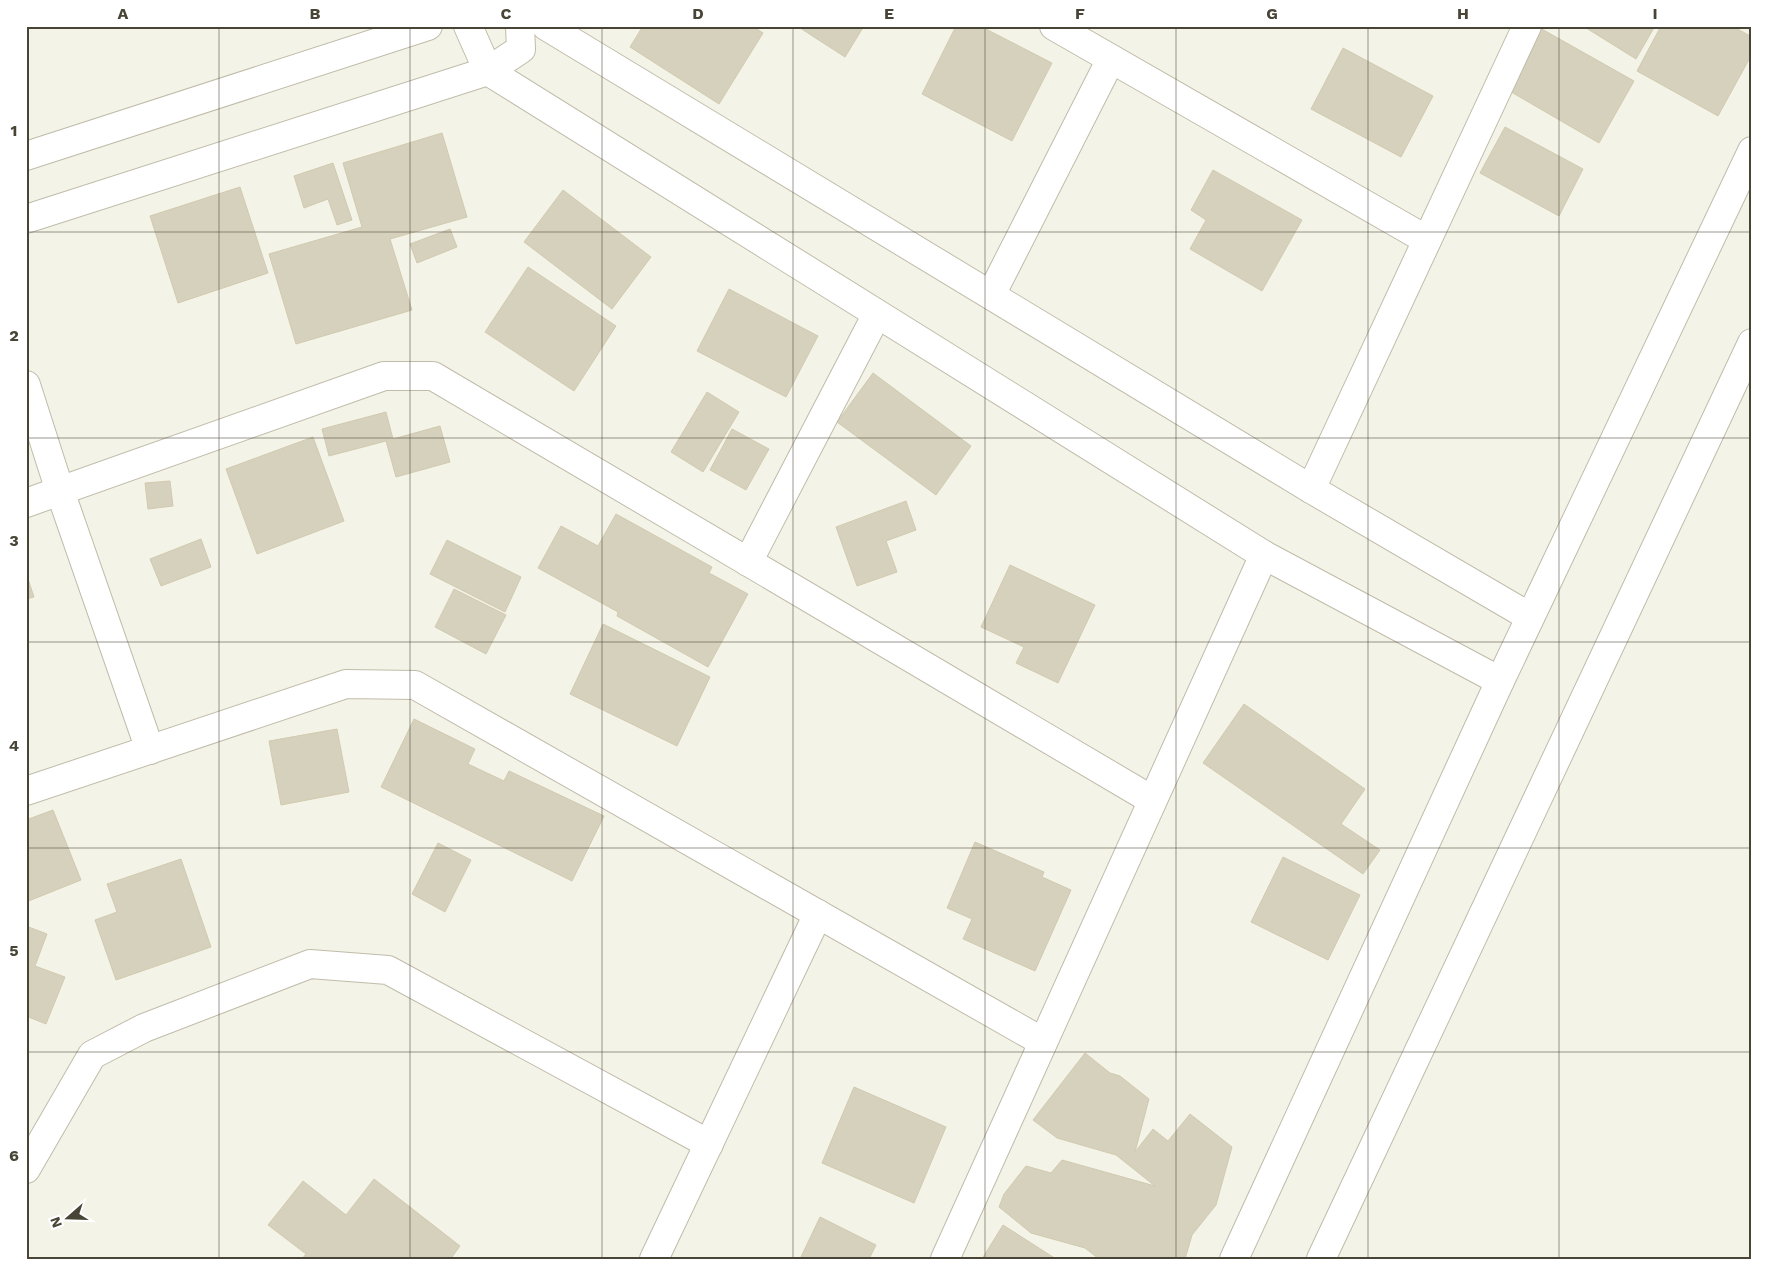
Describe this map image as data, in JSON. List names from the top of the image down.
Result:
{
  "north": "left",
  "grid": {
    "columns": [
      "A",
      "B",
      "C",
      "D",
      "E",
      "F",
      "G",
      "H",
      "I"
    ],
    "rows": [
      "1",
      "2",
      "3",
      "4",
      "5",
      "6"
    ]
  }
}
